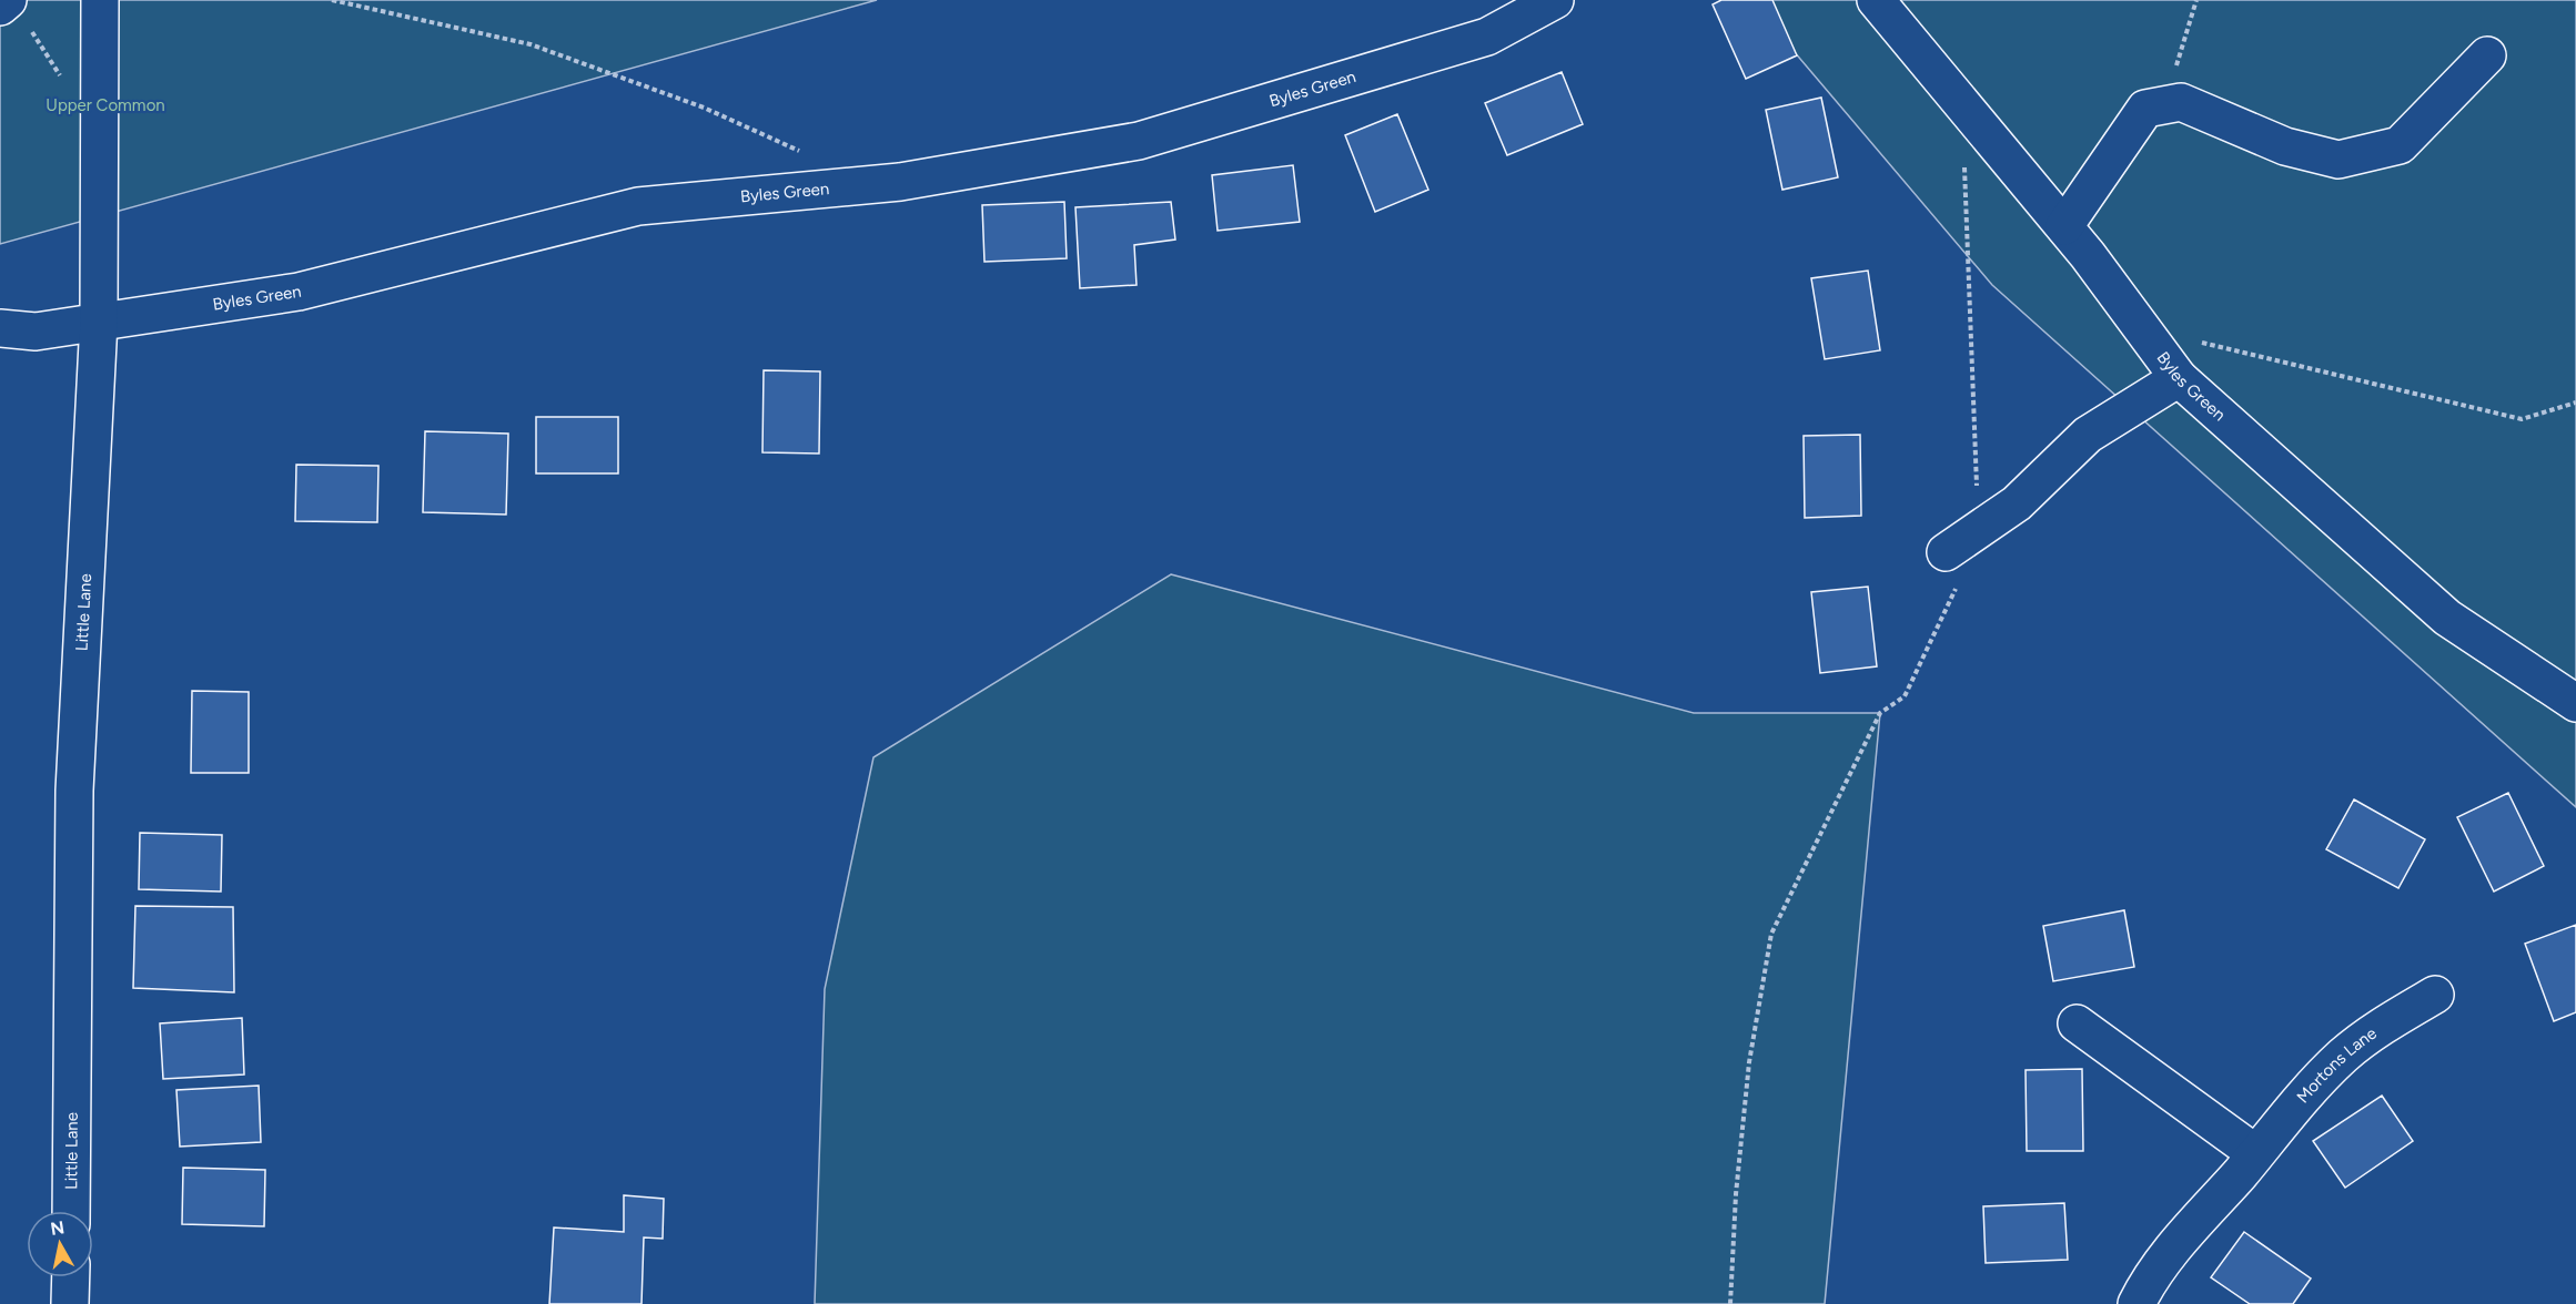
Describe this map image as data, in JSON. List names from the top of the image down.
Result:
{
  "streets": {
    "street": ["Byles Green", "Little Lane", "Mortons Lane"]
  },
  "crossings": [
    ["Byles Green", "Little Lane"]
  ],
  "parks": ["Upper Common"],
  "north": "top"
}
